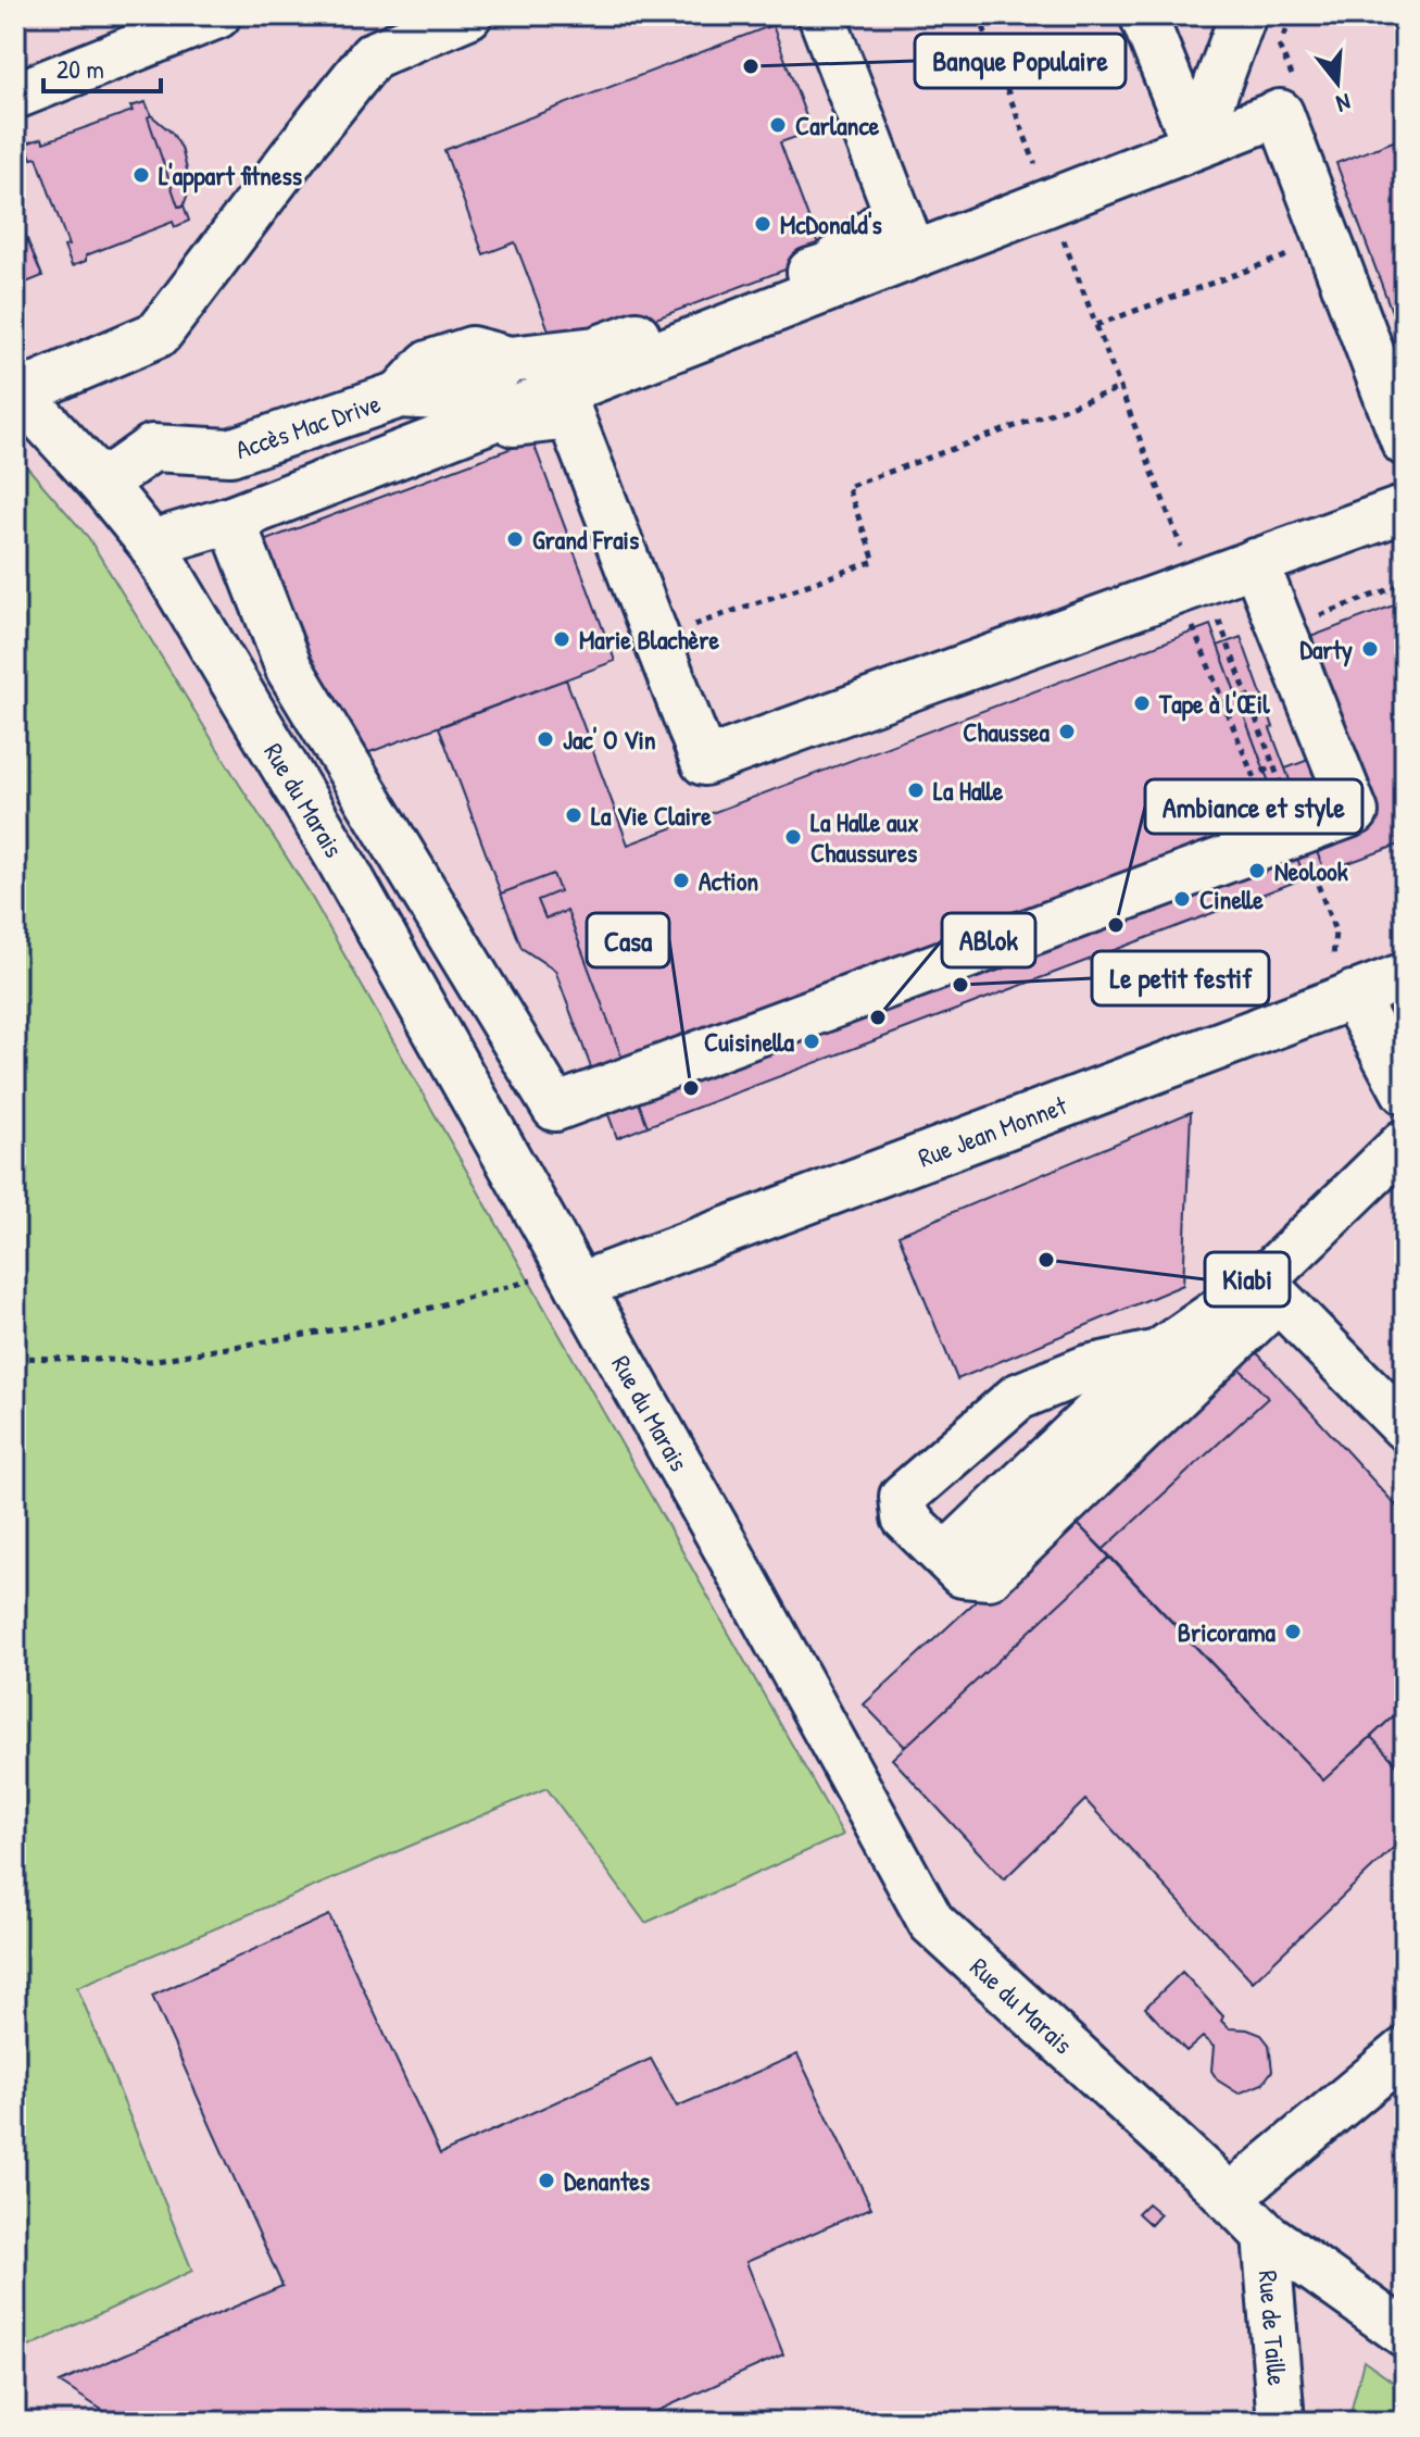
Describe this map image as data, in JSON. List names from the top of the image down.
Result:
{
  "streets": {
    "street": [
      "Accès Mac Drive",
      "Rue du Marais",
      "Rue Jean Monnet",
      "Rue de Taille"
    ]
  },
  "crossings": [
    ["Accès Mac Drive", "Rue du Marais"],
    ["Rue du Marais", "Rue Jean Monnet"],
    ["Rue du Marais", "Rue de Taille"]
  ],
  "places": [
    "Banque Populaire",
    "Carlance",
    "L'appart fitness",
    "McDonald's",
    "Grand Frais",
    "Marie Blachère",
    "Darty",
    "Tape à l'Œil",
    "Chaussea",
    "Jac' O Vin",
    "La Halle",
    "La Vie Claire",
    "La Halle aux Chaussures",
    "Neolook",
    "Action",
    "Cinelle",
    "Ambiance et style",
    "Le petit festif",
    "ABlok",
    "Cuisinella",
    "Casa",
    "Kiabi",
    "Bricorama",
    "Denantes"
  ],
  "scale_bar": "20 m",
  "north": "bottom"
}
